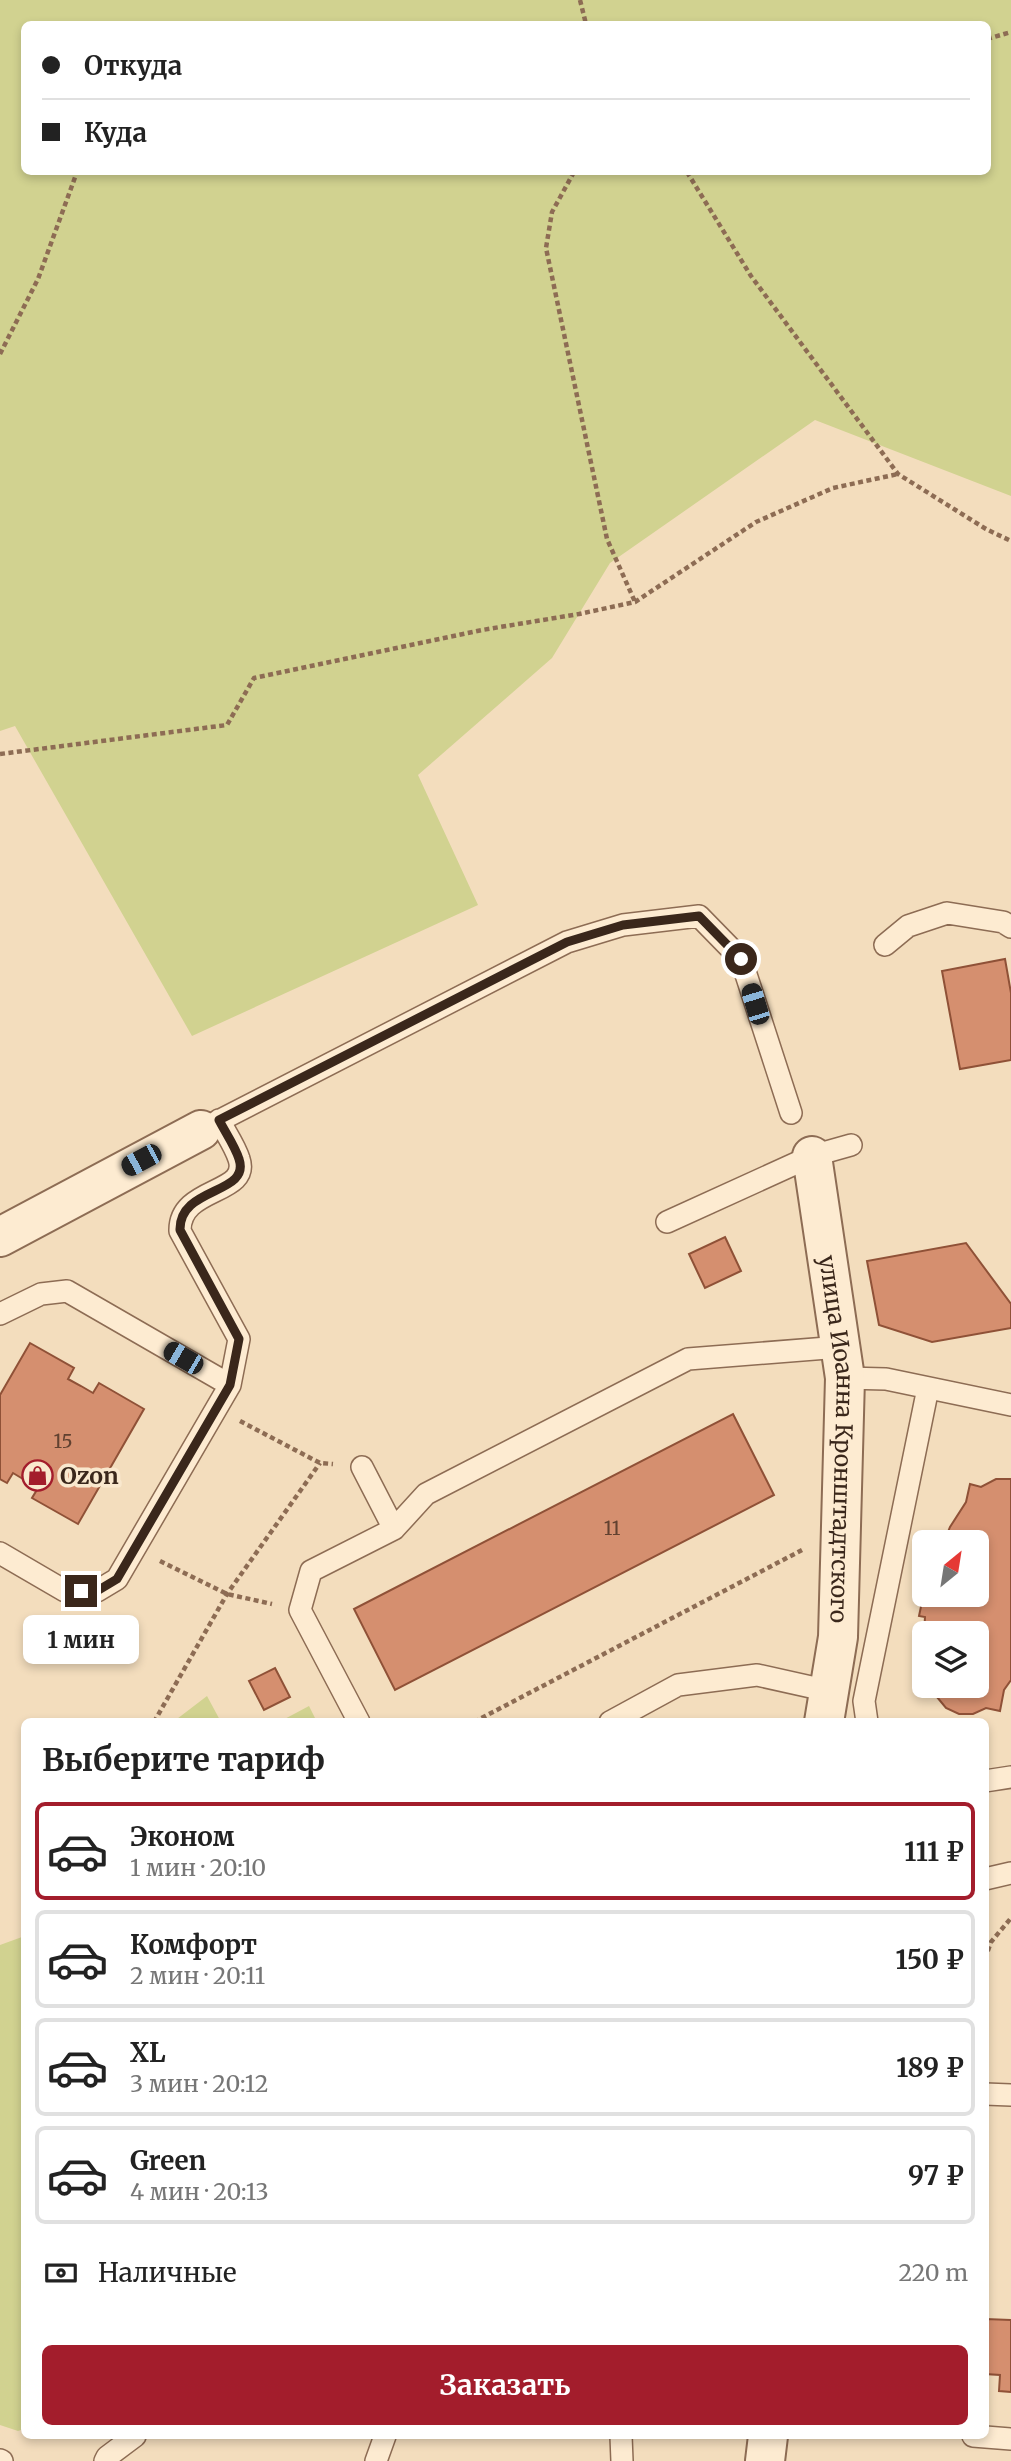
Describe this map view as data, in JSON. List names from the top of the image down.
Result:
{
  "streets": {
    "street": ["улица Иоанна Кронштадтского"]
  },
  "places": {
    "shop": ["Ozon"]
  },
  "house_numbers": ["15", "11"],
  "north": "top right",
  "page": {
    "banner": ["Откуда", "Куда"],
    "bubble": "1 мин",
    "heading": "Выберите тариф",
    "list": [
      {
        "name": "Эконом",
        "note": "1 мин · 20:10",
        "value": "111 ₽"
      },
      {
        "name": "Комфорт",
        "note": "2 мин · 20:11",
        "value": "150 ₽"
      },
      {
        "name": "XL",
        "note": "3 мин · 20:12",
        "value": "189 ₽"
      },
      {
        "name": "Green",
        "note": "4 мин · 20:13",
        "value": "97 ₽"
      }
    ],
    "pay": ["Наличные", "220 m"],
    "buttons": "Заказать"
  }
}
